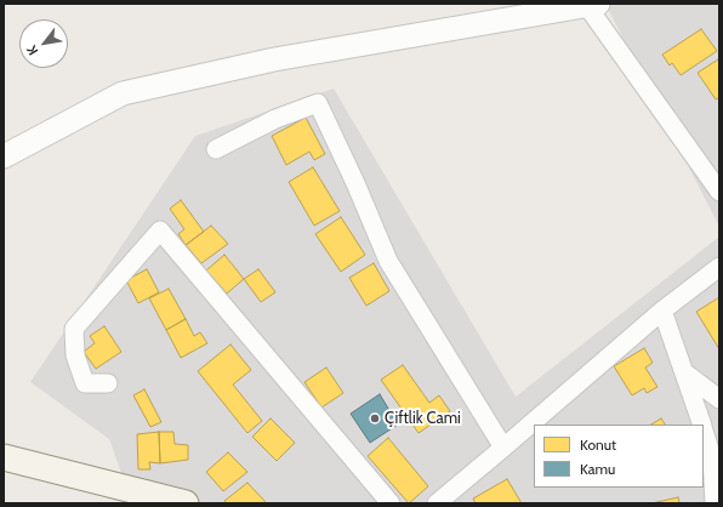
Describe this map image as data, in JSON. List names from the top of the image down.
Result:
{
  "places": ["Çiftlik Cami"],
  "legend": ["Konut", "Kamu"],
  "north": "bottom left"
}
